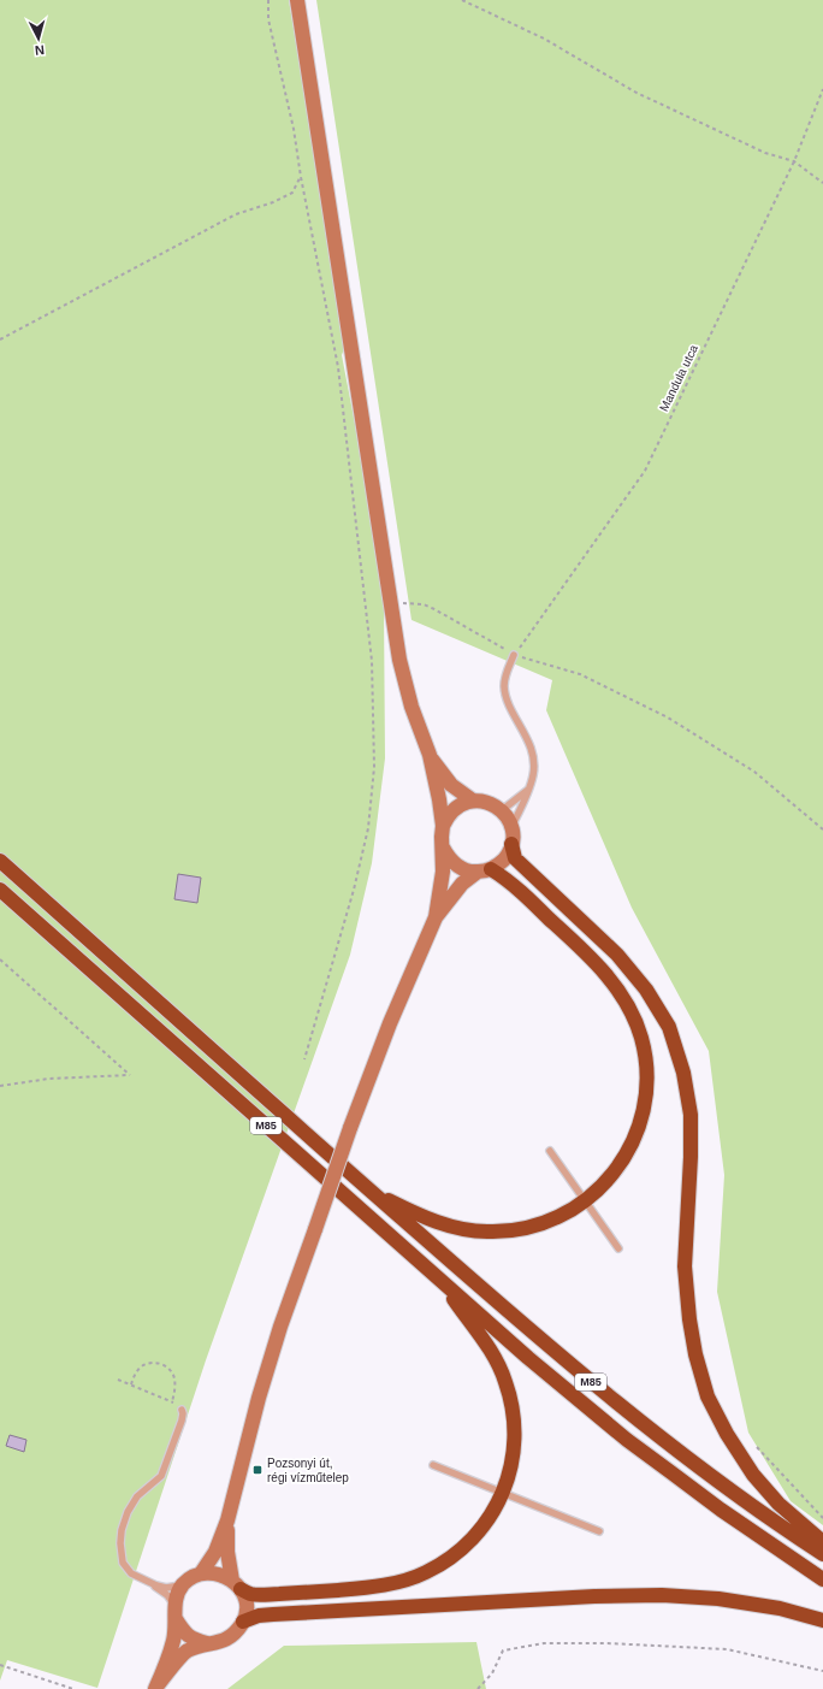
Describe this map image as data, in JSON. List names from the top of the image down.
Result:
{
  "streets": {
    "highway": ["M85"],
    "path": ["Mandula utca"]
  },
  "places": {
    "transit": ["Pozsonyi út, régi vízműtelep"]
  },
  "north": "bottom"
}
